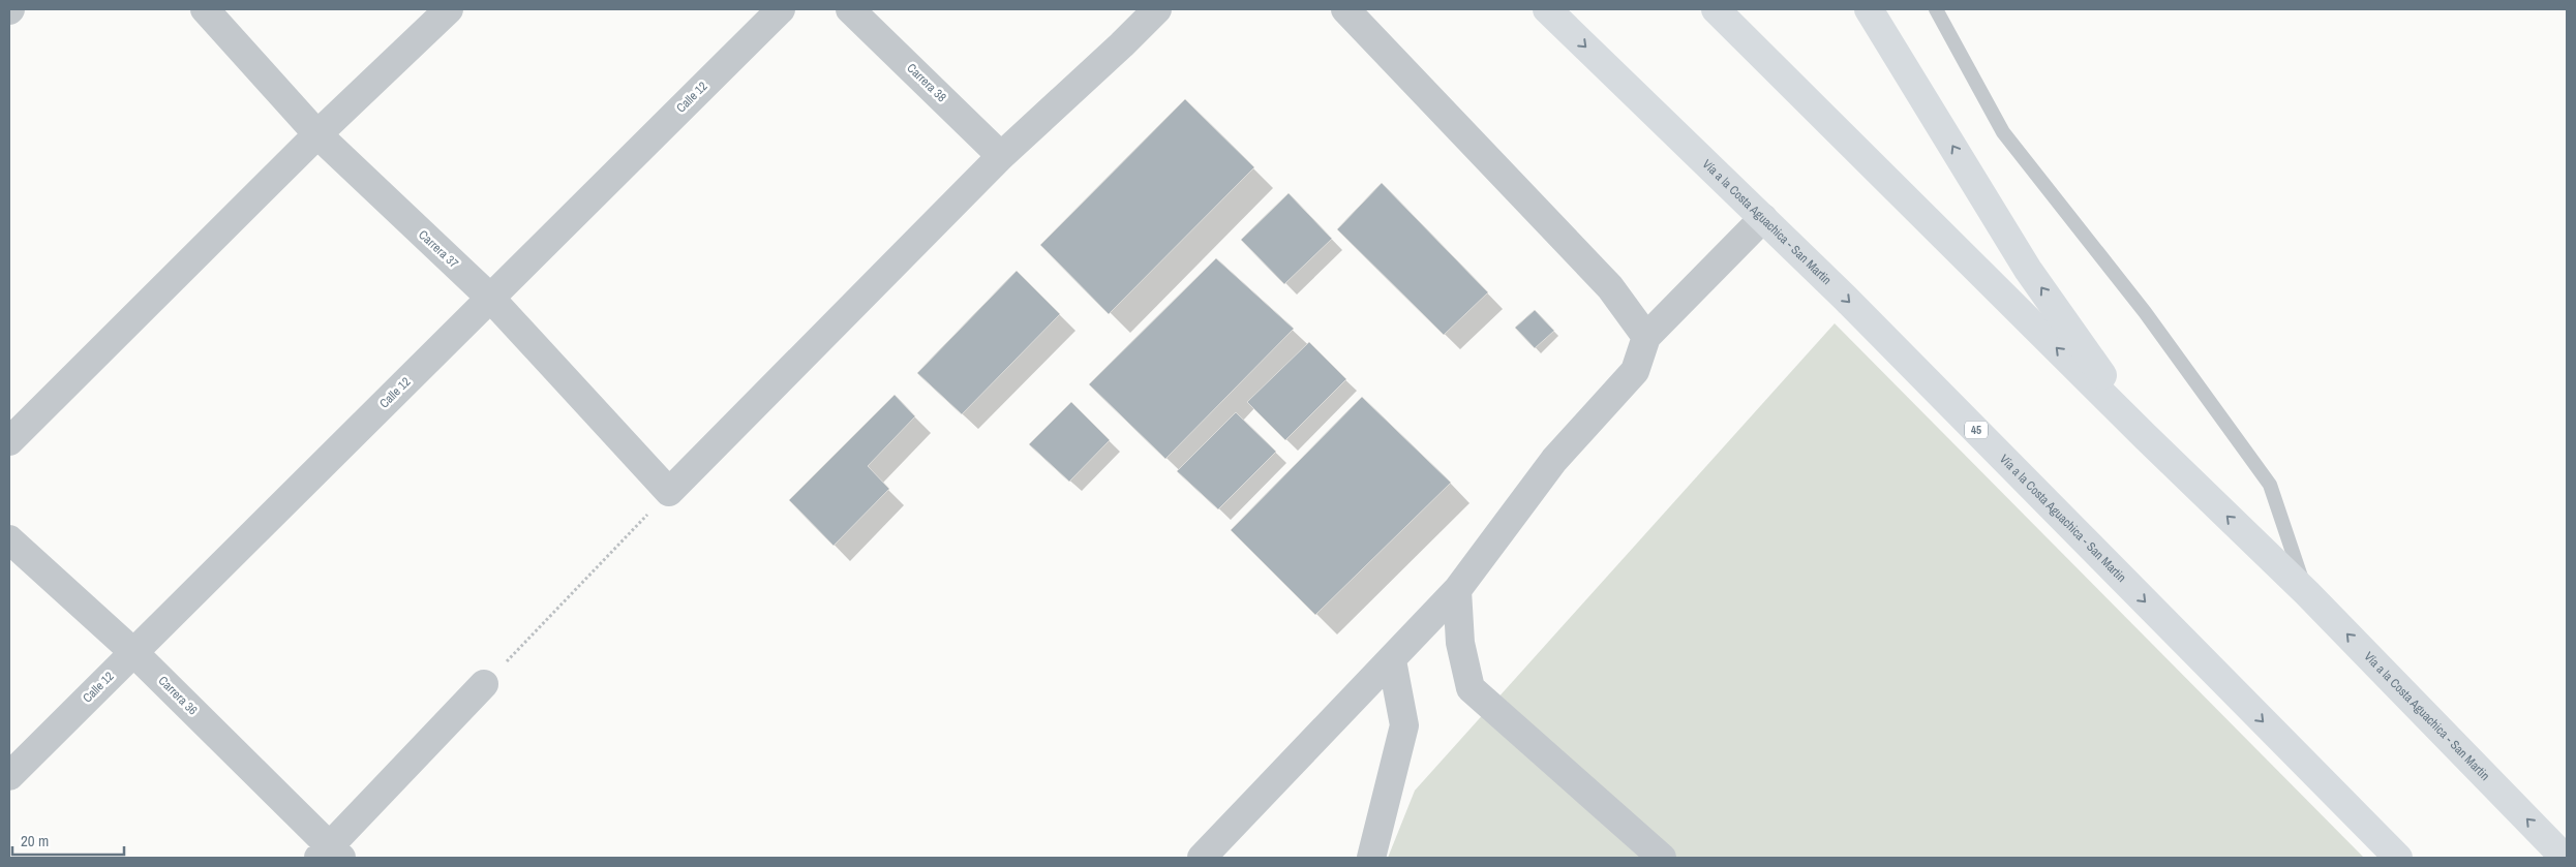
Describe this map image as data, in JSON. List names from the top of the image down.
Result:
{
  "streets": {
    "highway": ["Vía a la Costa Aguachica - San Martin", "45"],
    "street": [
      "Carrera 38",
      "Calle 12",
      "Carrera 37",
      "Carrera 36"
    ]
  },
  "crossings": [
    ["Calle 12", "Carrera 37"],
    ["Calle 12", "Carrera 36"]
  ],
  "scale_bar": "20 m"
}
